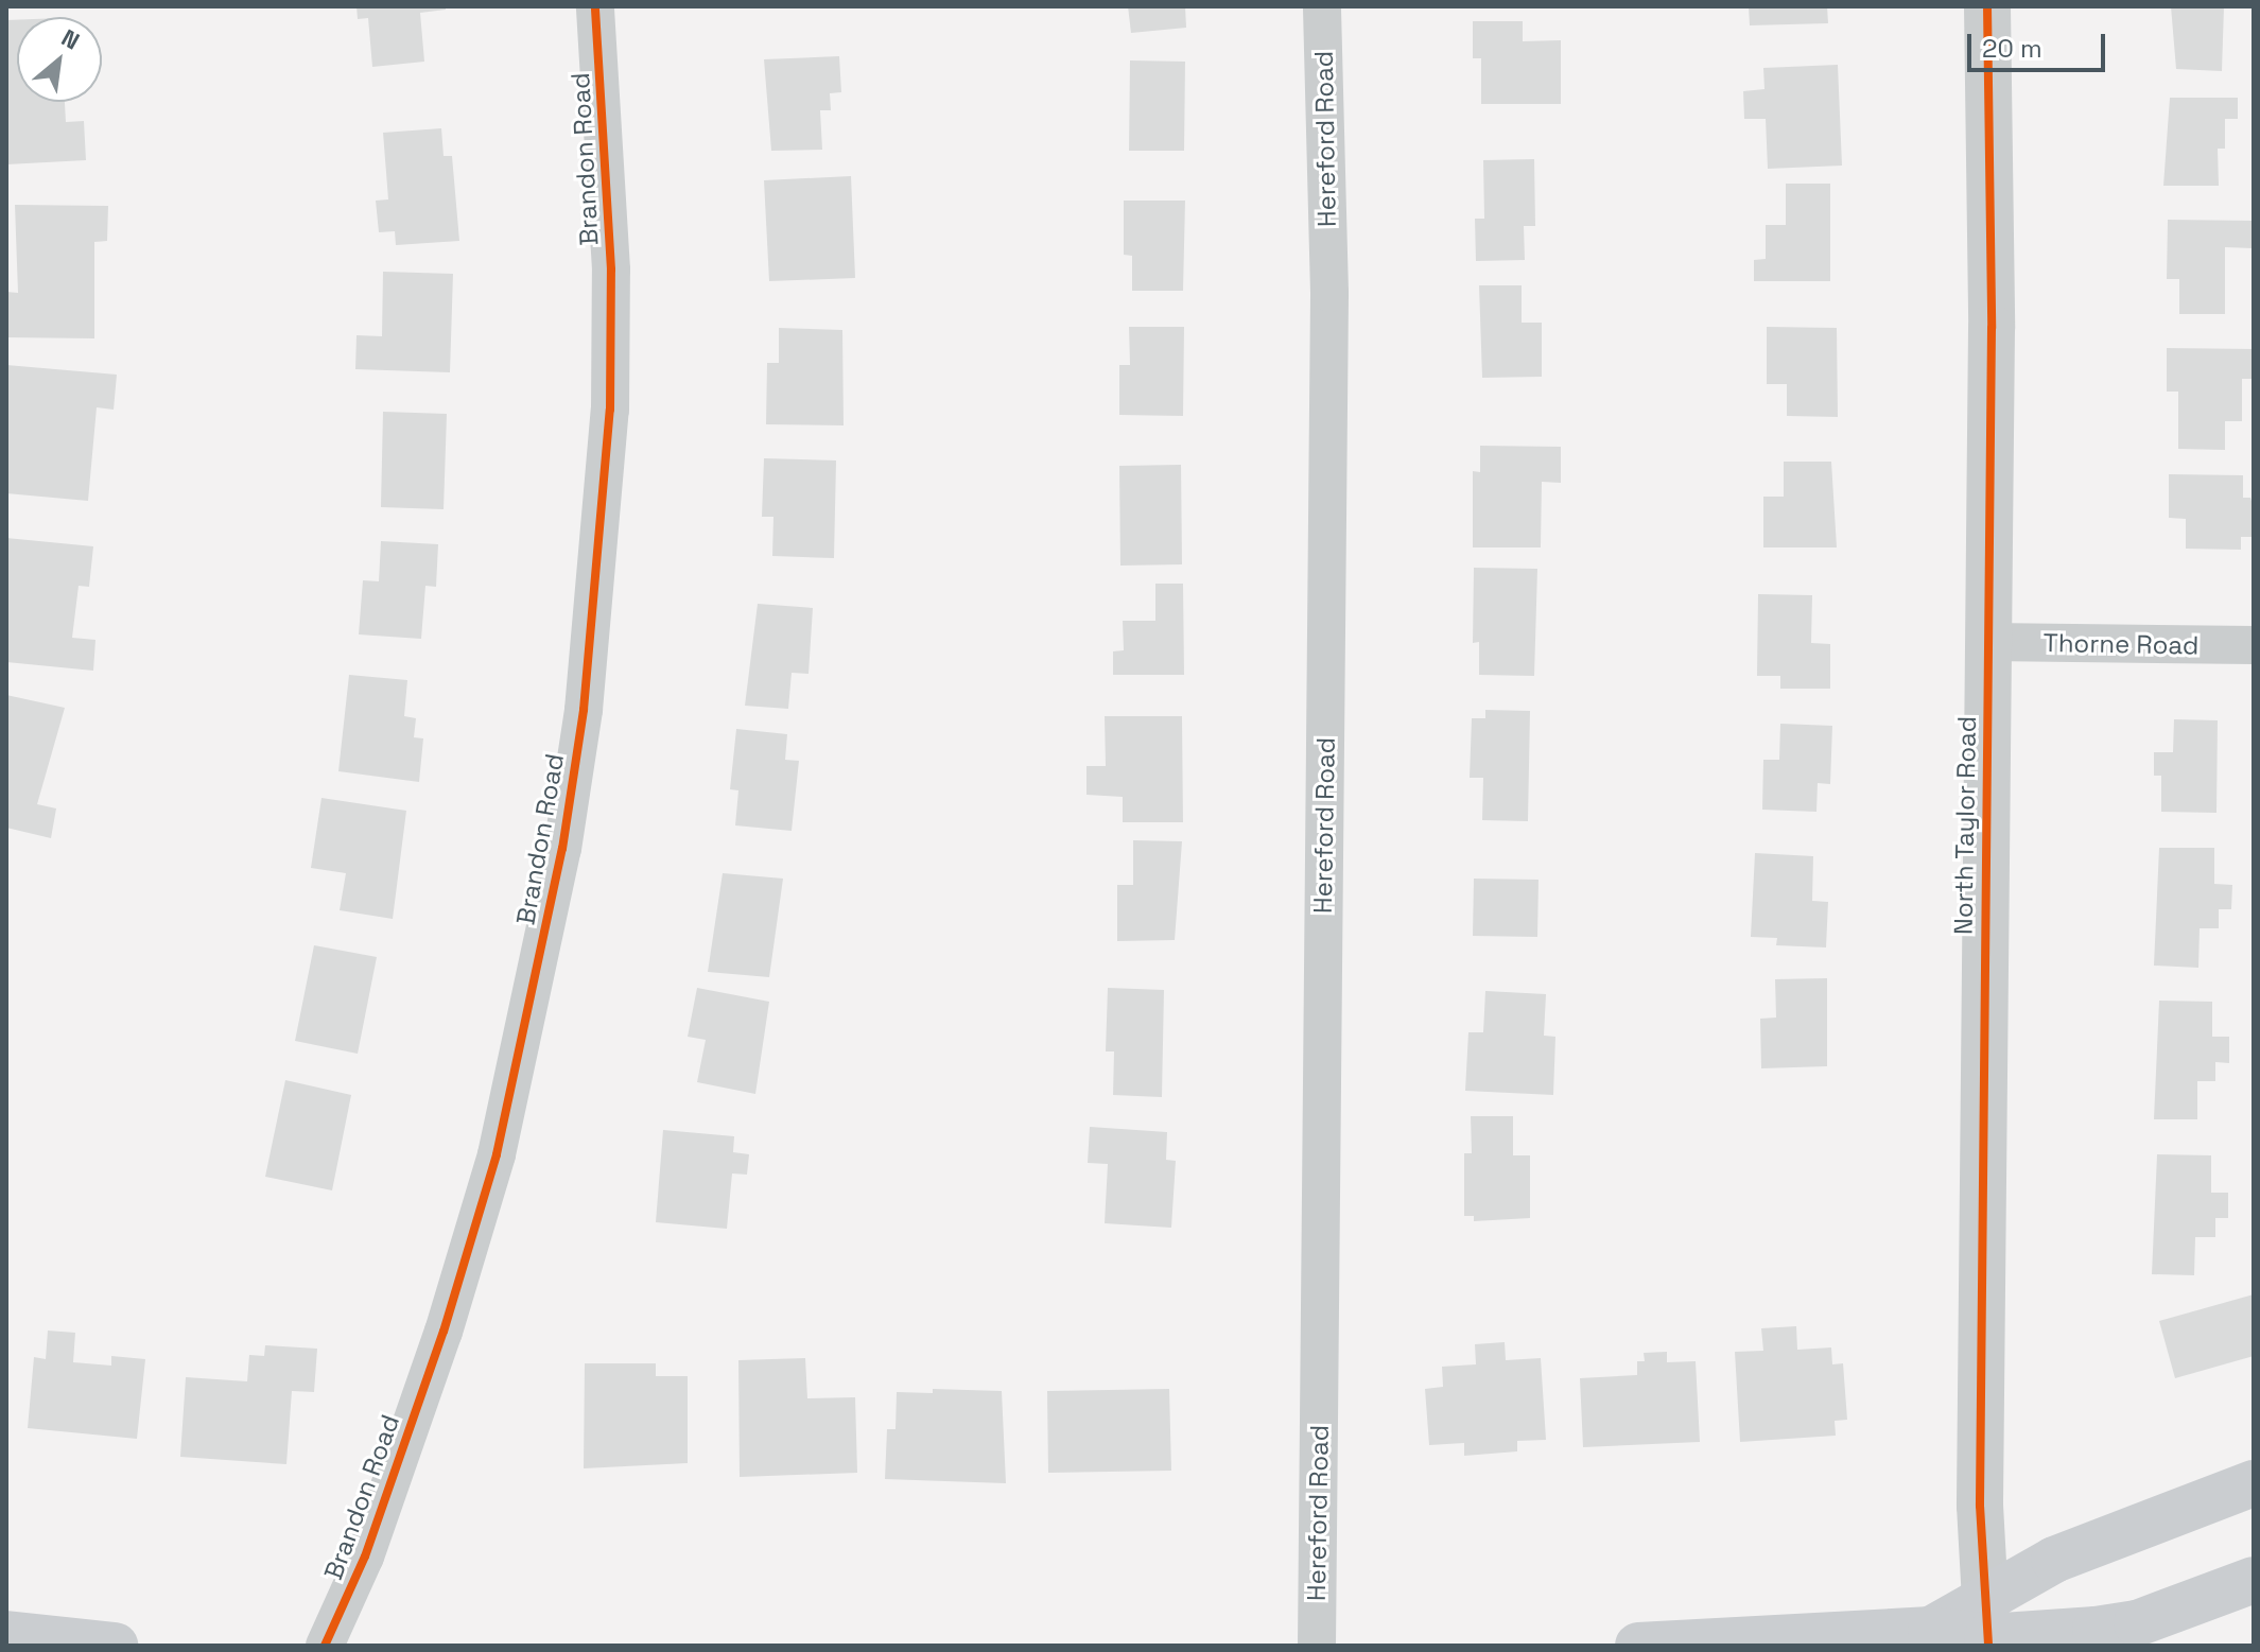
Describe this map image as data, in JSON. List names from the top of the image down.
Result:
{
  "streets": {
    "street": [
      "Hereford Road",
      "Brandon Road",
      "Thorne Road",
      "North Taylor Road"
    ]
  },
  "crossings": [
    ["Thorne Road", "North Taylor Road"]
  ],
  "scale_bar": "20 m",
  "north": "top right"
}
